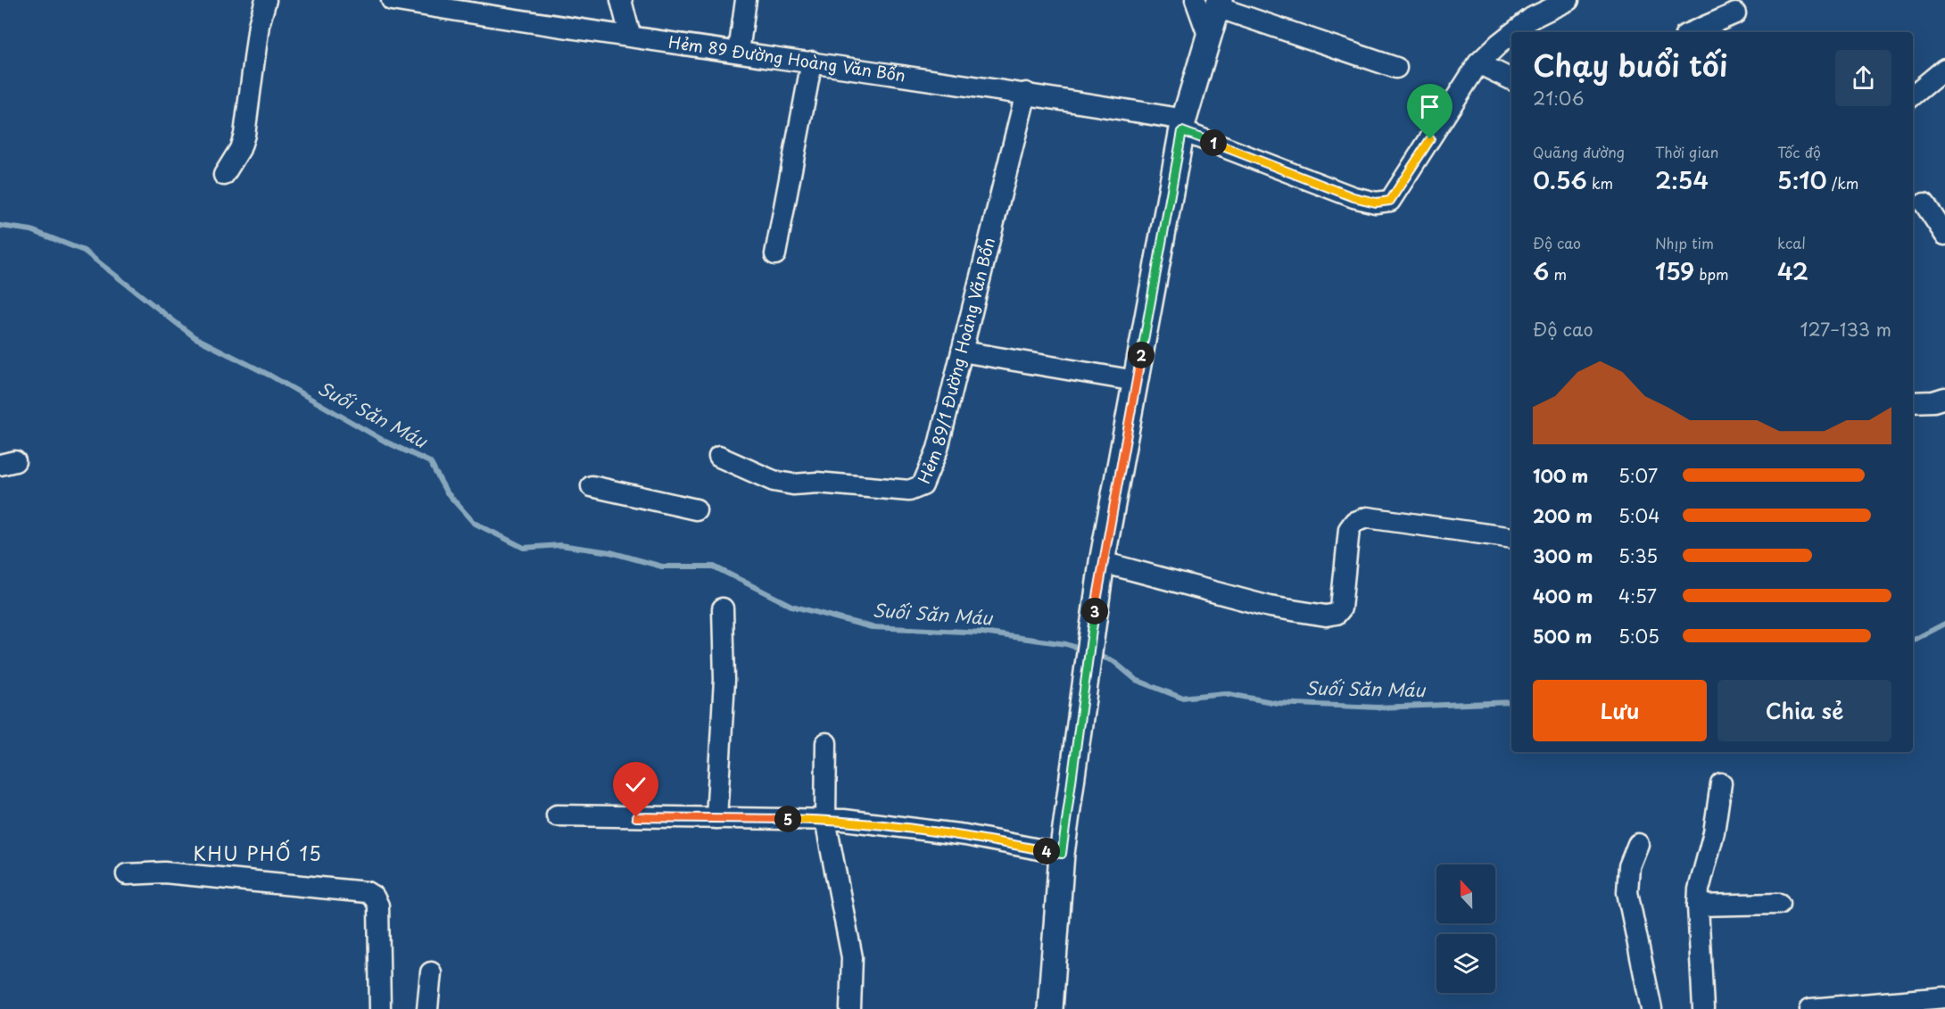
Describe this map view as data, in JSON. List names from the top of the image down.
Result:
{
  "streets": {
    "street": ["Hẻm 89 Đường Hoàng Văn Bổn", "Hẻm 89/1 Đường Hoàng Văn Bổn"]
  },
  "crossings": [
    ["Hẻm 89 Đường Hoàng Văn Bổn", "Hẻm 89/1 Đường Hoàng Văn Bổn"]
  ],
  "districts": ["KHU PHỐ 15"],
  "water": ["Suối Săn Máu"],
  "north": "top",
  "page": {
    "heading": ["Chạy buổi tối", "21:06"],
    "stats": [
      ["Quãng đường", "0.56 km"],
      ["Thời gian", "2:54"],
      ["Tốc độ", "5:10 /km"],
      ["Độ cao", "6 m"],
      ["Nhịp tim", "159 bpm"],
      ["kcal", "42"]
    ],
    "pins": [
      "1",
      "2",
      "3",
      "5",
      "4"
    ],
    "chart": ["Độ cao", "127–133 m"],
    "list": [
      {
        "name": "100 m",
        "note": "5:07"
      },
      {
        "name": "200 m",
        "note": "5:04"
      },
      {
        "name": "300 m",
        "note": "5:35"
      },
      {
        "name": "400 m",
        "note": "4:57"
      },
      {
        "name": "500 m",
        "note": "5:05"
      }
    ],
    "buttons": ["Lưu", "Chia sẻ"]
  }
}
